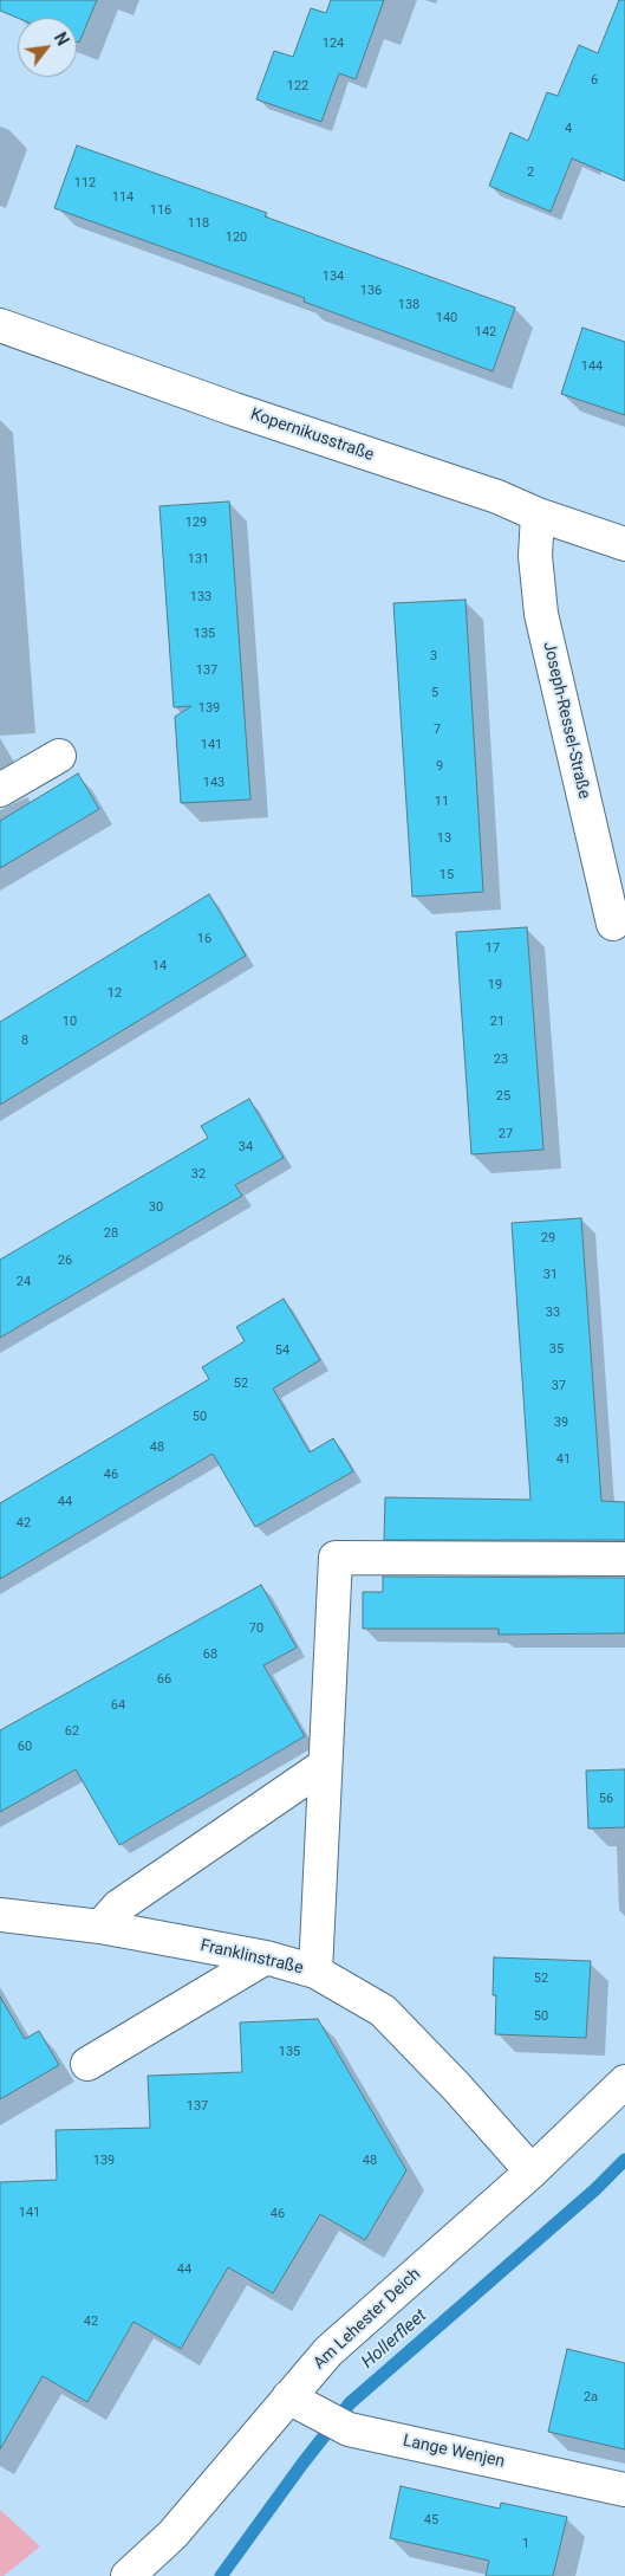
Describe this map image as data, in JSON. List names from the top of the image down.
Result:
{
  "streets": {
    "street": [
      "Kopernikusstraße",
      "Joseph-Ressel-Straße",
      "Franklinstraße",
      "Am Lehester Deich",
      "Lange Wenjen"
    ]
  },
  "crossings": [
    ["Kopernikusstraße", "Joseph-Ressel-Straße"],
    ["Franklinstraße", "Am Lehester Deich"],
    ["Am Lehester Deich", "Lange Wenjen"]
  ],
  "water": ["Hollerfleet"],
  "house_numbers": [
    "124",
    "6",
    "122",
    "4",
    "2",
    "112",
    "114",
    "116",
    "118",
    "120",
    "134",
    "136",
    "138",
    "140",
    "142",
    "144",
    "129",
    "131",
    "133",
    "135",
    "3",
    "137",
    "5",
    "139",
    "7",
    "141",
    "9",
    "143",
    "11",
    "13",
    "15",
    "16",
    "17",
    "14",
    "19",
    "12",
    "10",
    "21",
    "8",
    "23",
    "25",
    "27",
    "34",
    "32",
    "30",
    "28",
    "29",
    "26",
    "31",
    "24",
    "33",
    "35",
    "54",
    "52",
    "37",
    "50",
    "39",
    "48",
    "41",
    "46",
    "44",
    "42",
    "70",
    "68",
    "66",
    "64",
    "62",
    "60",
    "56",
    "52",
    "50",
    "135",
    "137",
    "139",
    "48",
    "141",
    "46",
    "44",
    "42",
    "2a",
    "45",
    "1"
  ],
  "north": "top right"
}
